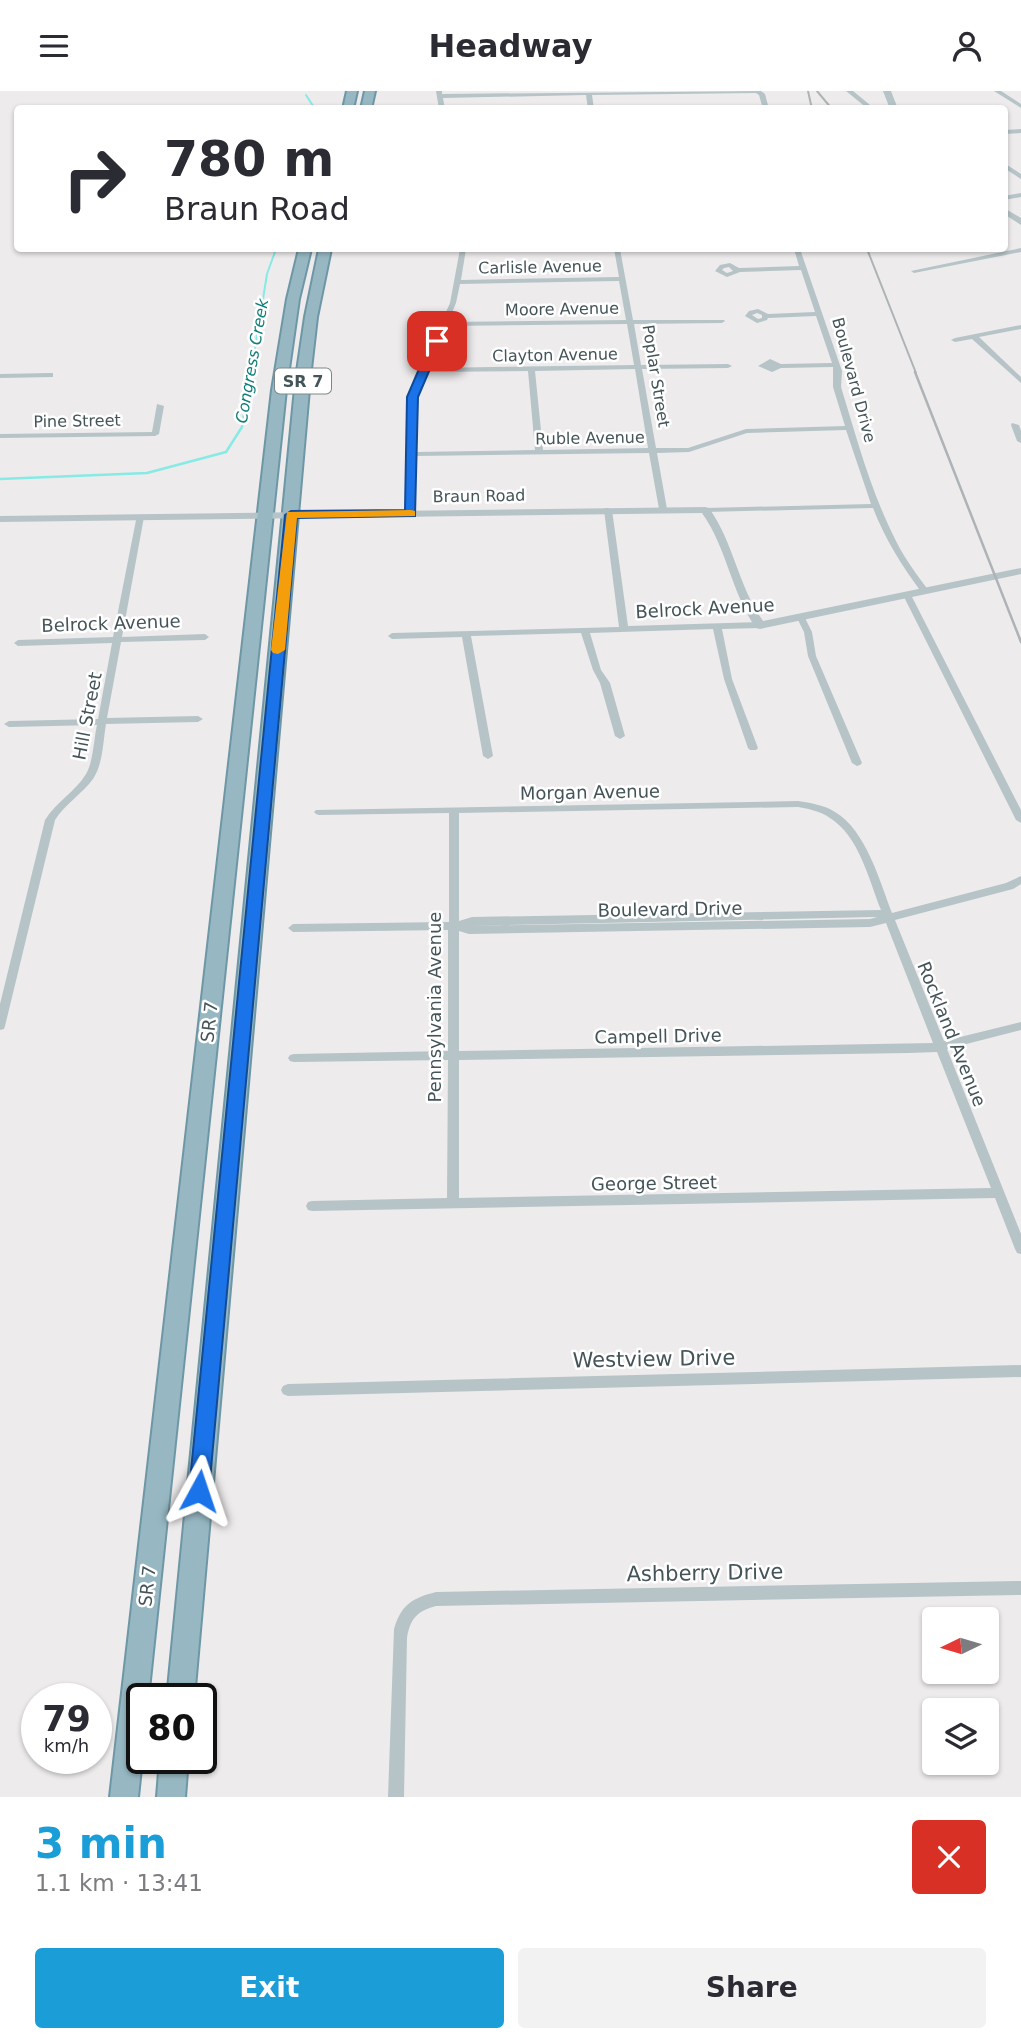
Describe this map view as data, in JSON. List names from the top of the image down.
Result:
{
  "streets": {
    "highway": ["SR 7"],
    "street": [
      "Carlisle Avenue",
      "Moore Avenue",
      "Clayton Avenue",
      "Poplar Street",
      "Boulevard Drive",
      "Pine Street",
      "Ruble Avenue",
      "Braun Road",
      "Belrock Avenue",
      "Hill Street",
      "Morgan Avenue",
      "Pennsylvania Avenue",
      "Rockland Avenue",
      "Campell Drive",
      "George Street",
      "Westview Drive",
      "Ashberry Drive"
    ]
  },
  "crossings": [
    ["Carlisle Avenue", "Poplar Street"],
    ["Moore Avenue", "Poplar Street"],
    ["Clayton Avenue", "Poplar Street"],
    ["Poplar Street", "Ruble Avenue"],
    ["Poplar Street", "Braun Road"],
    ["Boulevard Drive", "Ruble Avenue"],
    ["Boulevard Drive", "Braun Road"],
    ["Boulevard Drive", "Belrock Avenue"],
    ["Boulevard Drive", "Pennsylvania Avenue"],
    ["Boulevard Drive", "Rockland Avenue"],
    ["SR 7", "Braun Road"],
    ["Braun Road", "Hill Street"],
    ["Belrock Avenue", "Hill Street"],
    ["Morgan Avenue", "Pennsylvania Avenue"],
    ["Morgan Avenue", "Rockland Avenue"],
    ["Pennsylvania Avenue", "Campell Drive"],
    ["Pennsylvania Avenue", "George Street"],
    ["Rockland Avenue", "Campell Drive"],
    ["Rockland Avenue", "George Street"]
  ],
  "water": ["Congress Creek"],
  "north": "left",
  "page": {
    "header": "Headway",
    "turn": ["780 m", "Braun Road"],
    "speed": "79 km/h",
    "limit": "80",
    "heading": ["3 min", "1.1 km · 13:41"],
    "buttons": ["Exit", "Share"]
  }
}
